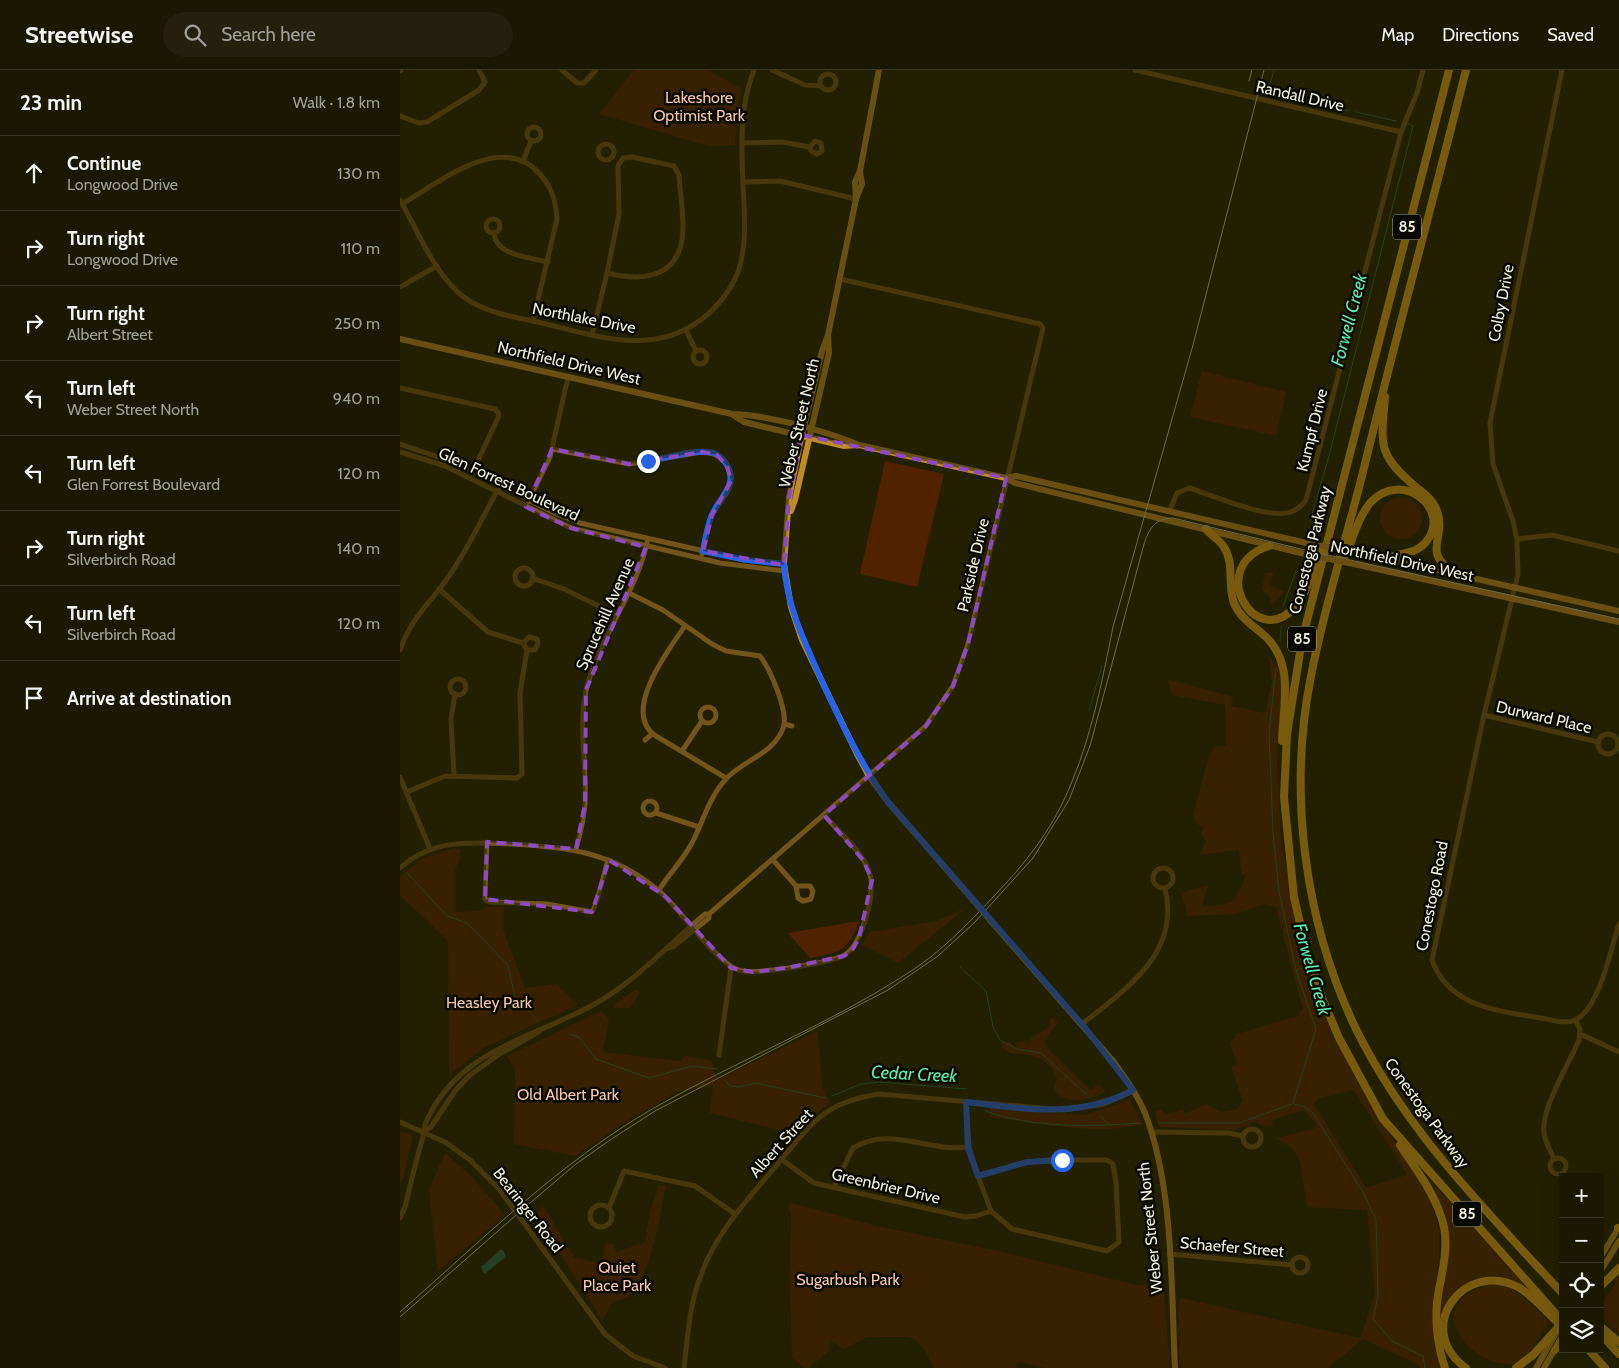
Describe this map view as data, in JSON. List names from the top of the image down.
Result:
{
  "streets": {
    "highway": ["85", "Conestoga Parkway"],
    "main road": ["Northfield Drive West", "Weber Street North"],
    "street": [
      "Randall Drive",
      "Colby Drive",
      "Northlake Drive",
      "Kumpf Drive",
      "Glen Forrest Boulevard",
      "Parkside Drive",
      "Sprucehill Avenue",
      "Durward Place",
      "Conestogo Road",
      "Albert Street",
      "Greenbrier Drive",
      "Bearinger Road",
      "Schaefer Street"
    ]
  },
  "crossings": [
    ["Randall Drive", "Kumpf Drive"],
    ["Colby Drive", "Northfield Drive West"],
    ["Colby Drive", "Conestogo Road"],
    ["Northfield Drive West", "Weber Street North"],
    ["Northfield Drive West", "Kumpf Drive"],
    ["Northfield Drive West", "Parkside Drive"],
    ["Northfield Drive West", "Conestogo Road"],
    ["Weber Street North", "Glen Forrest Boulevard"],
    ["Weber Street North", "Parkside Drive"],
    ["Weber Street North", "Albert Street"],
    ["Weber Street North", "Schaefer Street"],
    ["Glen Forrest Boulevard", "Sprucehill Avenue"],
    ["Parkside Drive", "Bearinger Road"],
    ["Durward Place", "Conestogo Road"],
    ["Albert Street", "Greenbrier Drive"]
  ],
  "water": ["Forwell Creek", "Cedar Creek"],
  "parks": [
    "Lakeshore Optimist Park",
    "Heasley Park",
    "Old Albert Park",
    "Quiet Place Park",
    "Sugarbush Park"
  ],
  "page": {
    "header": "Streetwise",
    "search": "Search here",
    "nav": ["Map", "Directions", "Saved"],
    "heading": ["23 min", "Walk · 1.8 km"],
    "list": [
      ["Continue", "Longwood Drive", "130 m"],
      ["Turn right", "Longwood Drive", "110 m"],
      ["Turn right", "Albert Street", "250 m"],
      ["Turn left", "Weber Street North", "940 m"],
      ["Turn left", "Glen Forrest Boulevard", "120 m"],
      ["Turn right", "Silverbirch Road", "140 m"],
      ["Turn left", "Silverbirch Road", "120 m"],
      "Arrive at destination"
    ],
    "map_buttons": ["+", "−"]
  }
}
